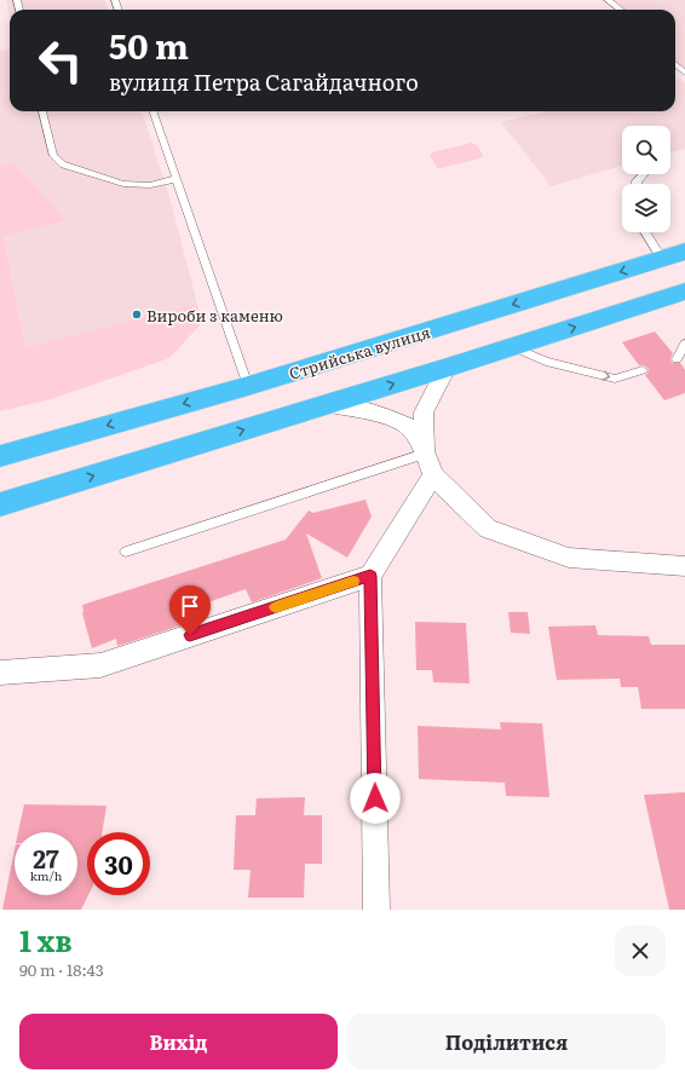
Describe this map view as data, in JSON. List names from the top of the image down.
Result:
{
  "streets": {
    "highway": ["Стрийська вулиця"]
  },
  "places": ["Вироби з каменю"],
  "page": {
    "turn": ["50 m", "вулиця Петра Сагайдачного"],
    "speed": "27 km/h",
    "limit": "30",
    "heading": ["1 хв", "90 m · 18:43"],
    "buttons": ["Вихід", "Поділитися"]
  }
}
